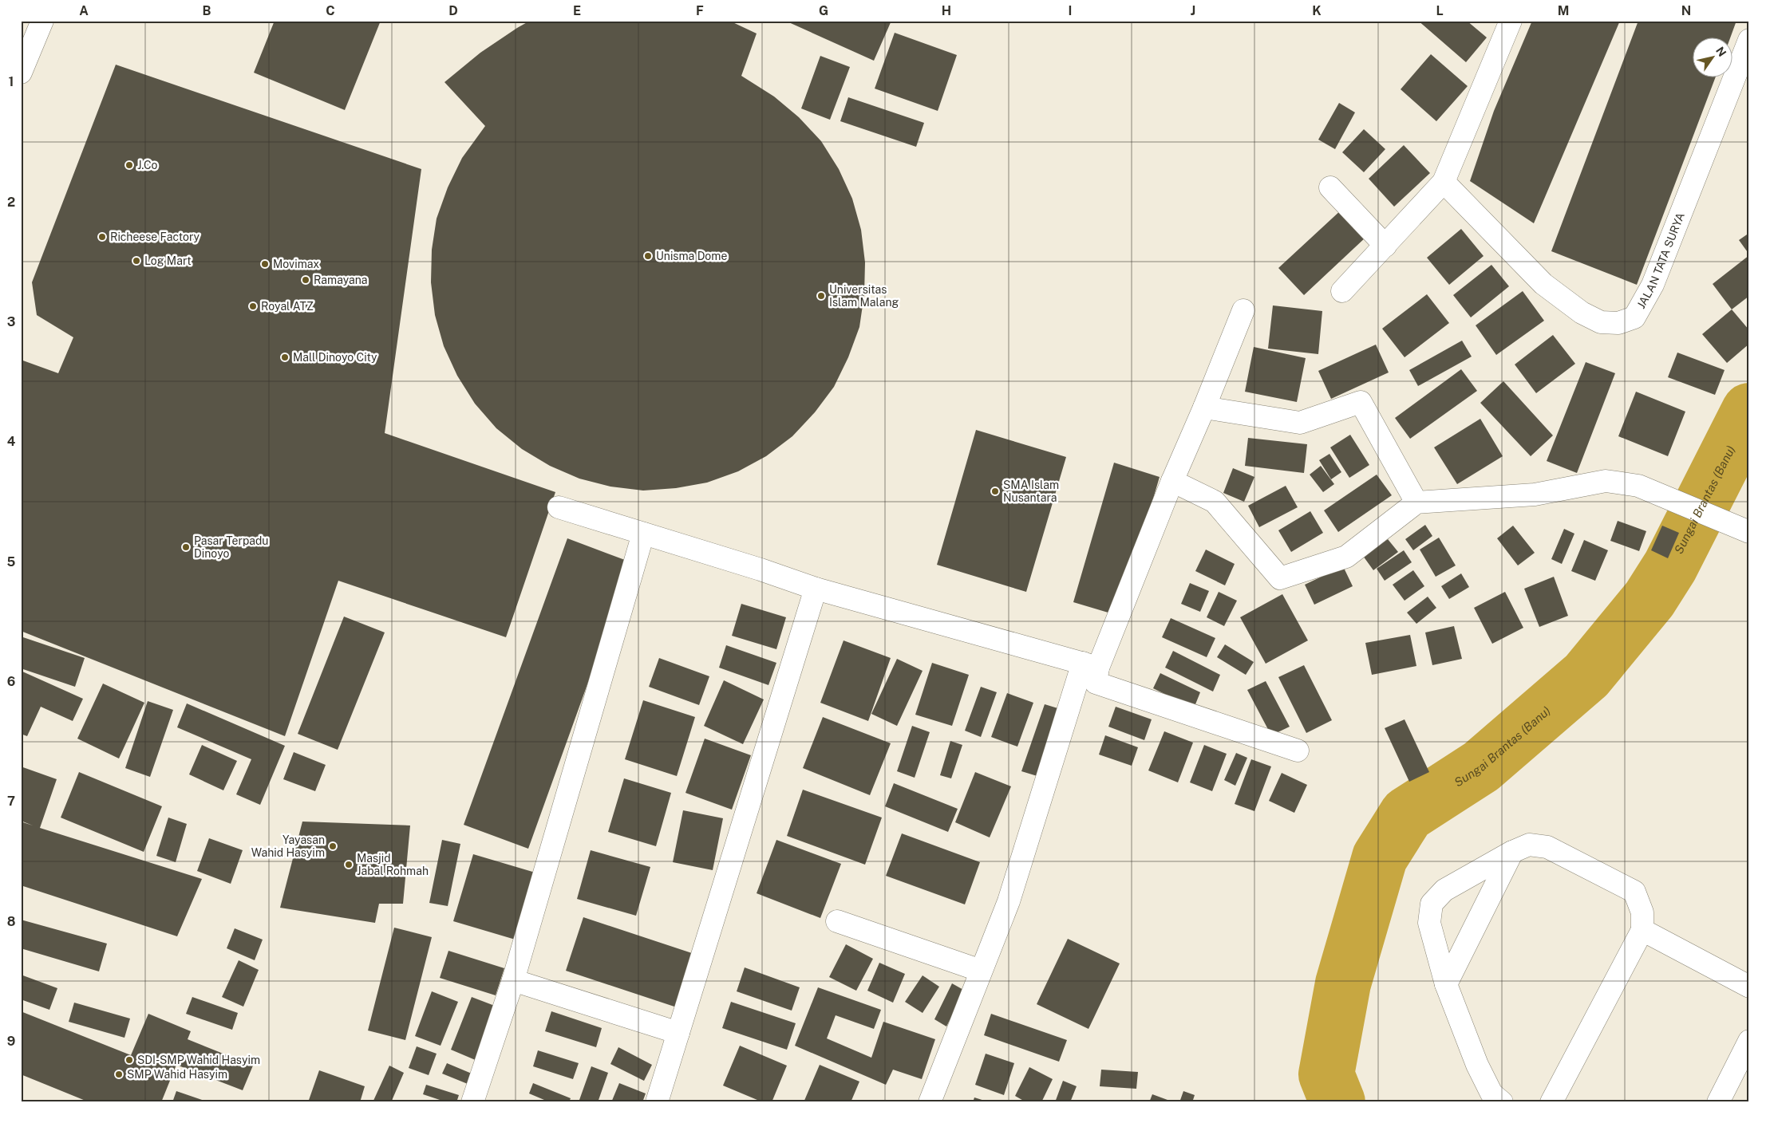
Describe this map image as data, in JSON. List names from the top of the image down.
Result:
{
  "streets": {
    "street": ["JALAN TATA SURYA"]
  },
  "water": ["Sungai Brantas (Banu)"],
  "places": [
    "J.Co",
    "Richeese Factory",
    "Unisma Dome",
    "Log Mart",
    "Movimax",
    "Ramayana",
    "Universitas Islam Malang",
    "Royal ATZ",
    "Mall Dinoyo City",
    "SMA Islam Nusantara",
    "Pasar Terpadu Dinoyo",
    "Yayasan Wahid Hasyim",
    "Masjid Jabal Rohmah",
    "SDI-SMP Wahid Hasyim",
    "SMP Wahid Hasyim"
  ],
  "north": "top right",
  "grid": {
    "columns": [
      "A",
      "B",
      "C",
      "D",
      "E",
      "F",
      "G",
      "H",
      "I",
      "J",
      "K",
      "L",
      "M",
      "N"
    ],
    "rows": [
      "1",
      "2",
      "3",
      "4",
      "5",
      "6",
      "7",
      "8",
      "9"
    ]
  }
}
